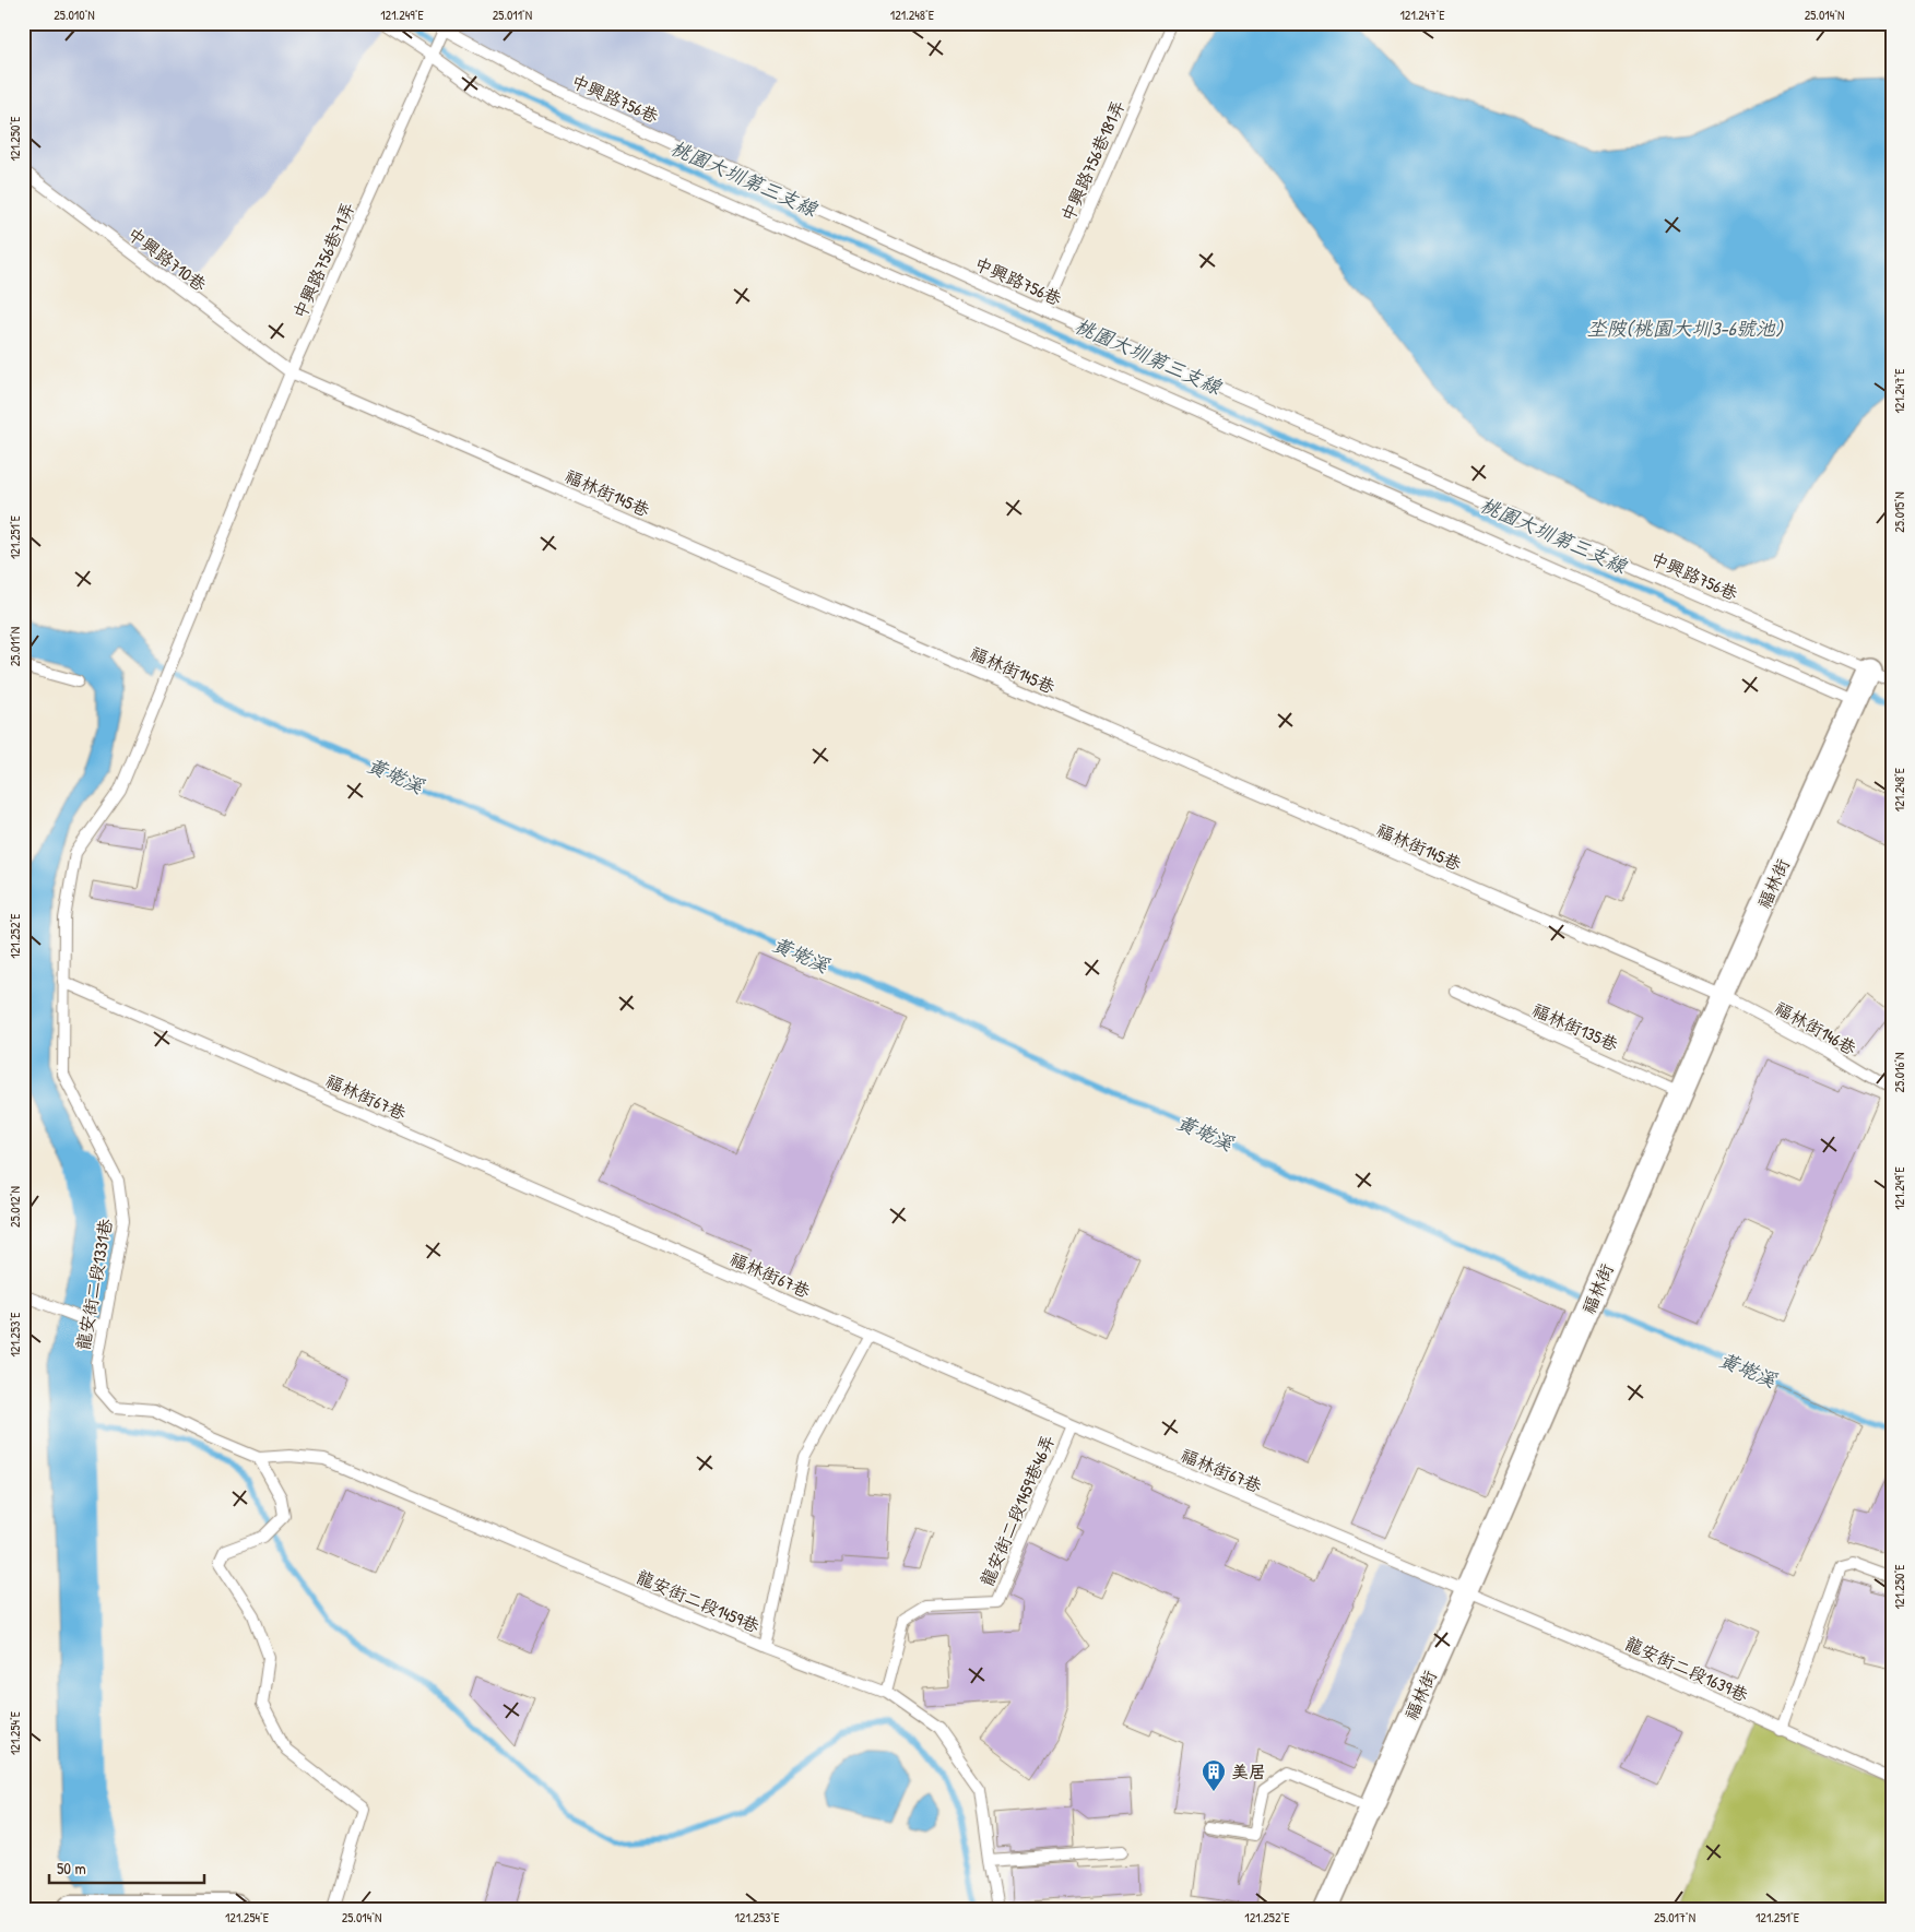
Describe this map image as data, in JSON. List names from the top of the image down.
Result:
{
  "streets": {
    "street": ["福林街"],
    "lane": [
      "中興路756巷",
      "中興路756巷181弄",
      "中興路710巷",
      "中興路756巷71弄",
      "福林街145巷",
      "福林街135巷",
      "福林街146巷",
      "福林街67巷",
      "龍安街二段1331巷",
      "龍安街二段1459巷46弄",
      "龍安街二段1459巷",
      "龍安街二段1639巷"
    ]
  },
  "crossings": [
    ["中興路756巷", "中興路756巷181弄"],
    ["中興路756巷", "中興路756巷71弄"],
    ["中興路756巷", "福林街"],
    ["中興路710巷", "中興路756巷71弄"],
    ["中興路710巷", "福林街145巷"],
    ["中興路756巷71弄", "福林街145巷"],
    ["中興路756巷71弄", "龍安街二段1331巷"],
    ["福林街145巷", "福林街"],
    ["福林街145巷", "福林街146巷"],
    ["福林街", "福林街135巷"],
    ["福林街", "福林街146巷"],
    ["福林街", "福林街67巷"],
    ["福林街", "龍安街二段1639巷"],
    ["福林街67巷", "龍安街二段1331巷"],
    ["福林街67巷", "龍安街二段1459巷46弄"],
    ["福林街67巷", "龍安街二段1639巷"],
    ["龍安街二段1331巷", "龍安街二段1459巷"],
    ["龍安街二段1459巷46弄", "龍安街二段1459巷"]
  ],
  "water": ["桃園大圳第三支線", "坔陂(桃園大圳3-6號池)", "黃墘溪"],
  "places": {
    "building": ["美居"]
  },
  "scale_bar": "50 m",
  "coordinates": [
    "25.010°N",
    "121.249°E",
    "25.011°N",
    "121.248°E",
    "121.247°E",
    "25.014°N",
    "121.250°E",
    "25.015°N",
    "121.251°E",
    "121.252°E",
    "25.016°N",
    "25.012°N",
    "121.253°E",
    "121.254°E",
    "25.017°N"
  ]
}
